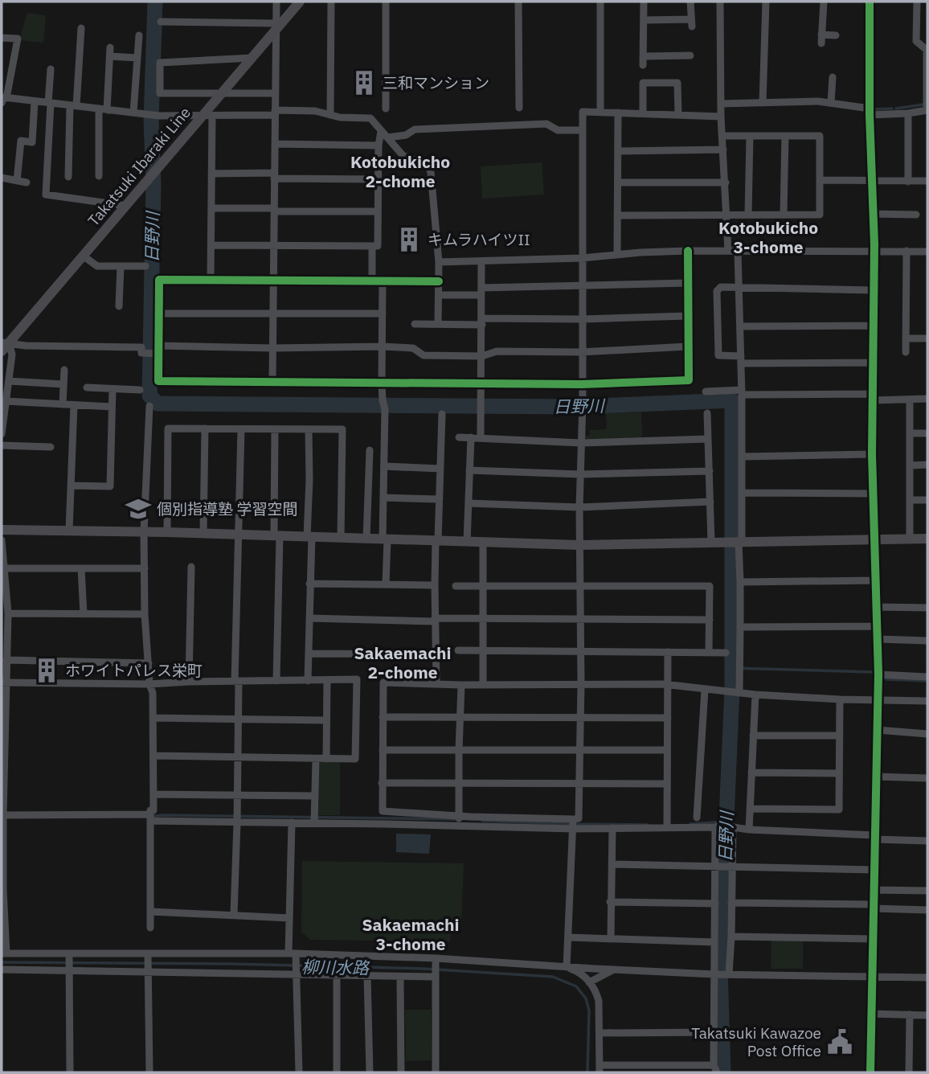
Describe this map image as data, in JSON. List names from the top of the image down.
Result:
{
  "streets": {
    "street": ["Takatsuki Ibaraki Line"]
  },
  "districts": [
    "Kotobukicho 2-chome",
    "Kotobukicho 3-chome",
    "Sakaemachi 2-chome",
    "Sakaemachi 3-chome"
  ],
  "water": ["日野川", "柳川水路"],
  "places": {
    "building": ["三和マンション", "キムラハイツII", "ホワイトパレス栄町"],
    "school or university": ["個別指導塾 学習空間"],
    "public building": ["Takatsuki Kawazoe Post Office"]
  }
}
